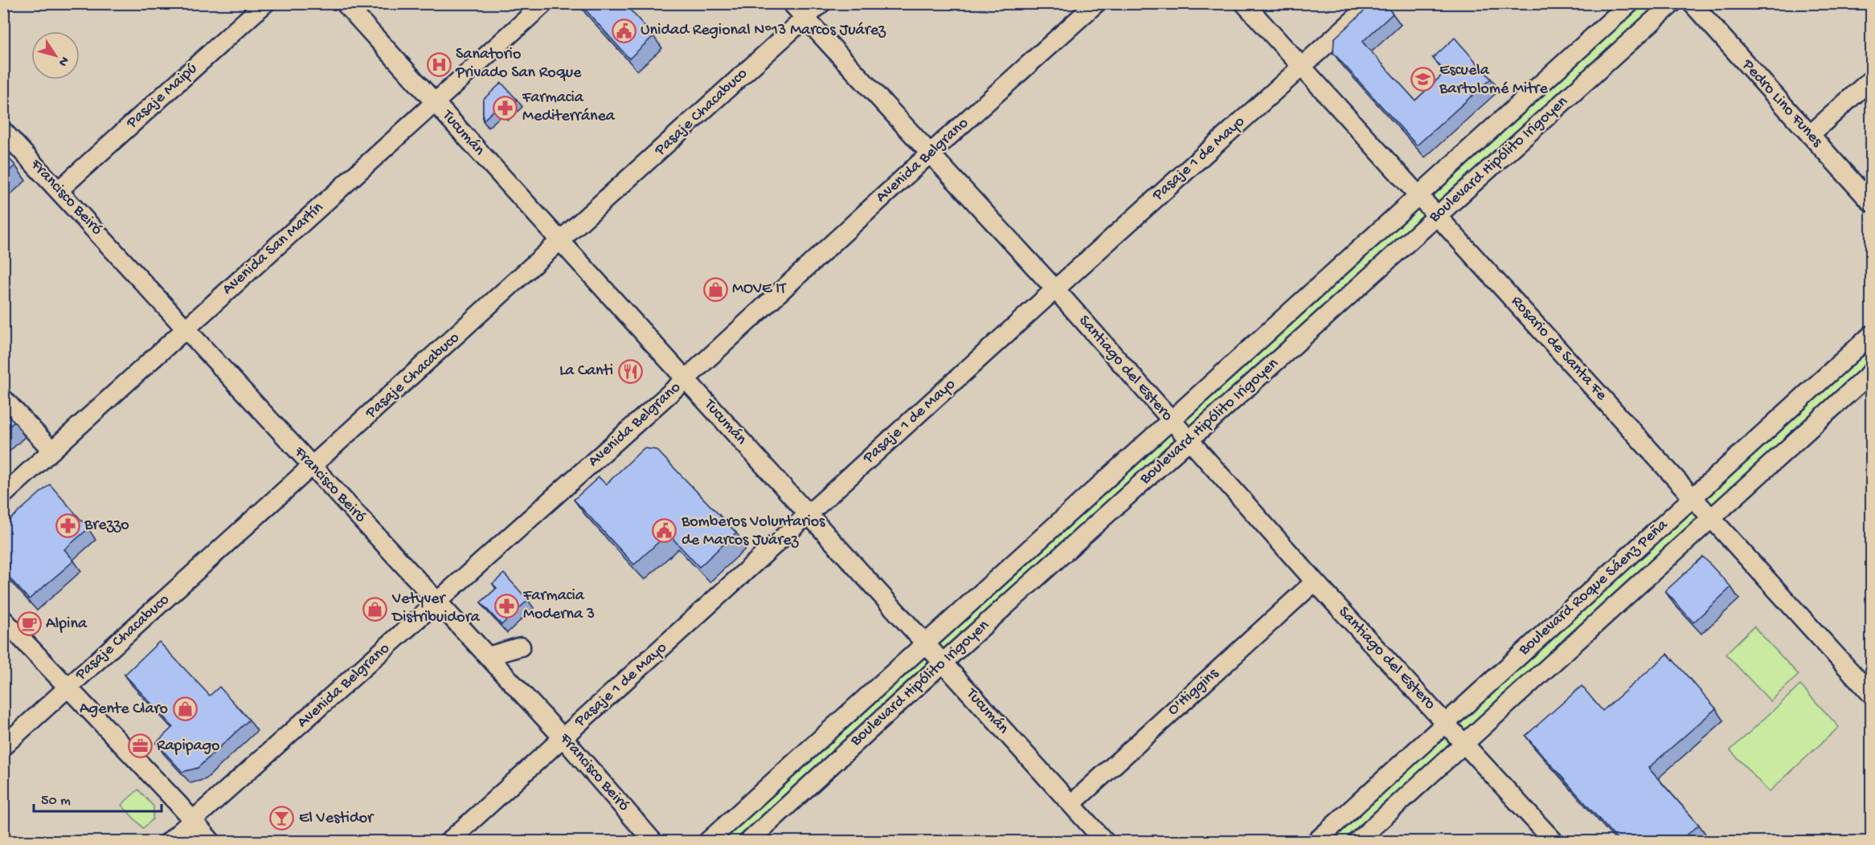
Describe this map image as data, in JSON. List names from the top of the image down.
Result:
{
  "streets": {
    "street": [
      "Pasaje Maipú",
      "Pedro Lino Funes",
      "Pasaje Chacabuco",
      "Tucumán",
      "Pasaje 1 de Mayo",
      "Boulevard Hipólito Irigoyen",
      "Avenida Belgrano",
      "Francisco Beiró",
      "Avenida San Martín",
      "Rosario de Santa Fe",
      "Santiago del Estero",
      "Boulevard Roque Sáenz Peña",
      "O'Higgins"
    ]
  },
  "crossings": [
    ["Pasaje Maipú", "Francisco Beiró"],
    ["Pasaje Chacabuco", "Tucumán"],
    ["Pasaje Chacabuco", "Francisco Beiró"],
    ["Pasaje Chacabuco", "Santiago del Estero"],
    ["Tucumán", "Pasaje 1 de Mayo"],
    ["Tucumán", "Boulevard Hipólito Irigoyen"],
    ["Tucumán", "Avenida Belgrano"],
    ["Tucumán", "Avenida San Martín"],
    ["Tucumán", "O'Higgins"],
    ["Pasaje 1 de Mayo", "Francisco Beiró"],
    ["Pasaje 1 de Mayo", "Rosario de Santa Fe"],
    ["Pasaje 1 de Mayo", "Santiago del Estero"],
    ["Boulevard Hipólito Irigoyen", "Rosario de Santa Fe"],
    ["Boulevard Hipólito Irigoyen", "Santiago del Estero"],
    ["Avenida Belgrano", "Francisco Beiró"],
    ["Avenida Belgrano", "Santiago del Estero"],
    ["Francisco Beiró", "Avenida San Martín"],
    ["Rosario de Santa Fe", "Boulevard Roque Sáenz Peña"],
    ["Santiago del Estero", "Boulevard Roque Sáenz Peña"],
    ["Santiago del Estero", "O'Higgins"]
  ],
  "places": {
    "public building": ["Unidad Regional Nº13 Marcos Juárez", "Bomberos Voluntarios de Marcos Juárez"],
    "hospital": ["Sanatorio Privado San Roque"],
    "school or university": ["Escuela Bartolomé Mitre"],
    "pharmacy": ["Farmacia Mediterránea", "Brezzo", "Farmacia Moderna 3"],
    "shop": ["MOVE IT", "Vetyver Distribuidora", "Agente Claro"],
    "restaurant": ["La Canti"],
    "cafe": ["Alpina"],
    "office": ["Rapipago"],
    "bar": ["El Vestidor"]
  },
  "scale_bar": "50 m",
  "north": "bottom right"
}
